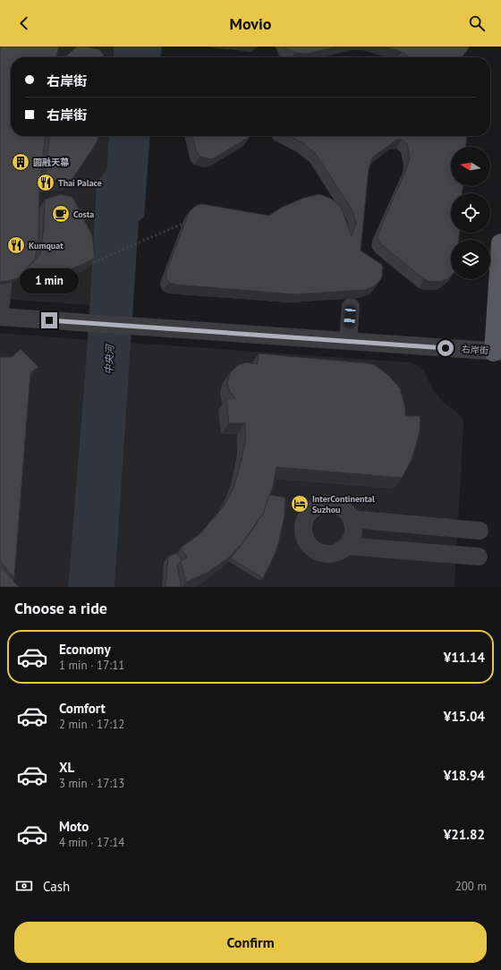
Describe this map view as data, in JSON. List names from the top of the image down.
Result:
{
  "streets": {
    "street": ["右岸街"]
  },
  "water": ["中央河"],
  "places": {
    "building": ["圆融天幕"],
    "restaurant": ["Thai Palace", "Kumquat"],
    "cafe": ["Costa"],
    "hotel": ["InterContinental Suzhou"]
  },
  "north": "left",
  "page": {
    "header": "Movio",
    "banner": ["右岸街", "右岸街"],
    "bubble": "1 min",
    "heading": "Choose a ride",
    "list": [
      {
        "name": "Economy",
        "note": "1 min · 17:11",
        "value": "¥11.14"
      },
      {
        "name": "Comfort",
        "note": "2 min · 17:12",
        "value": "¥15.04"
      },
      {
        "name": "XL",
        "note": "3 min · 17:13",
        "value": "¥18.94"
      },
      {
        "name": "Moto",
        "note": "4 min · 17:14",
        "value": "¥21.82"
      }
    ],
    "pay": ["Cash", "200 m"],
    "buttons": "Confirm"
  }
}
